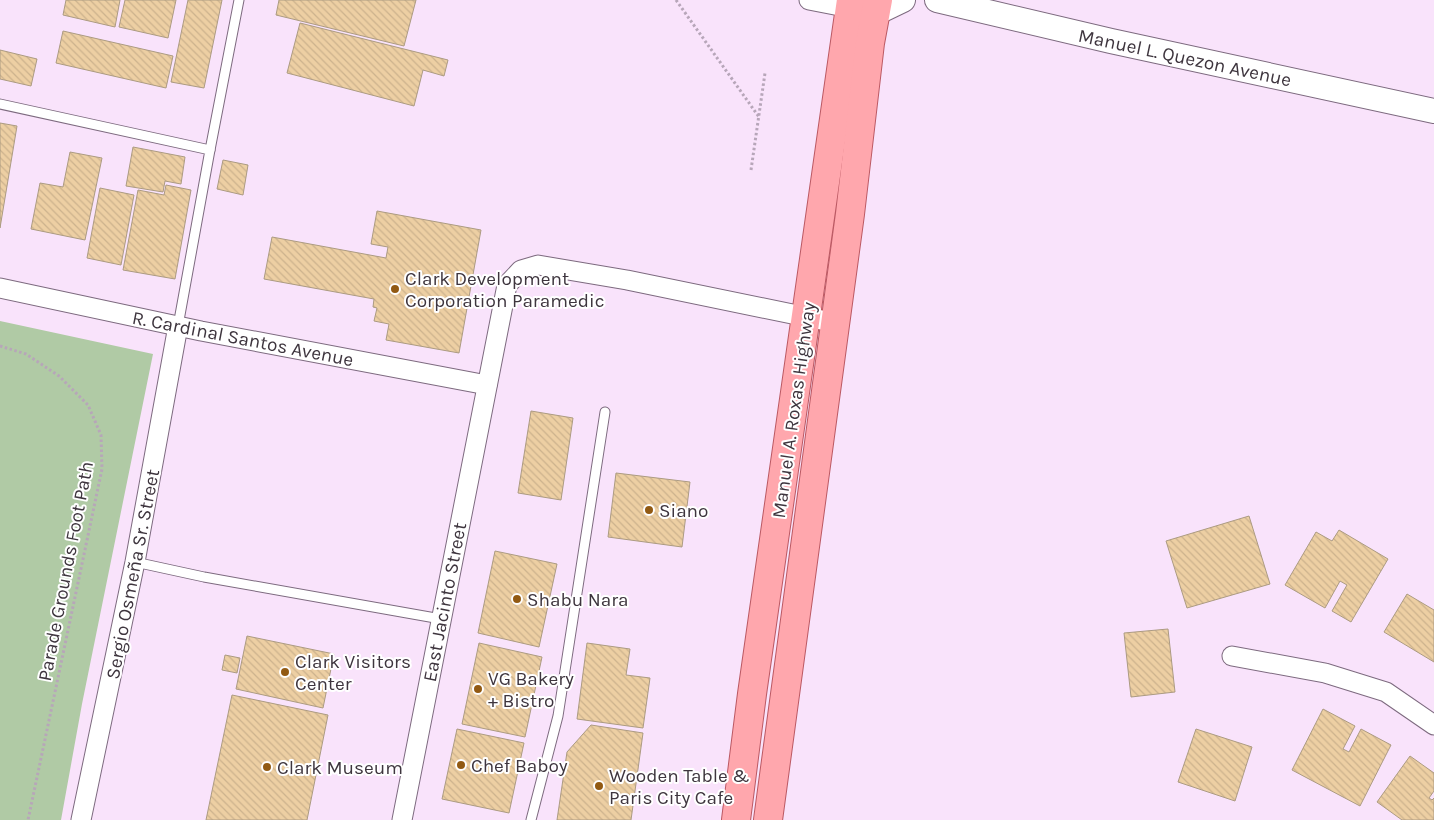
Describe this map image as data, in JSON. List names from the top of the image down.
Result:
{
  "streets": {
    "main road": ["Manuel A. Roxas Highway"],
    "street": [
      "Manuel L. Quezon Avenue",
      "R. Cardinal Santos Avenue",
      "Sergio Osmeña Sr. Street",
      "East Jacinto Street"
    ],
    "path": ["Parade Grounds Foot Path"]
  },
  "crossings": [
    ["R. Cardinal Santos Avenue", "Sergio Osmeña Sr. Street"],
    ["R. Cardinal Santos Avenue", "East Jacinto Street"],
    ["Manuel A. Roxas Highway", "East Jacinto Street"]
  ],
  "places": [
    "Clark Development Corporation Paramedic",
    "Siano",
    "Shabu Nara",
    "Clark Visitors Center",
    "VG Bakery + Bistro",
    "Chef Baboy",
    "Clark Museum",
    "Wooden Table & Paris City Cafe"
  ]
}
